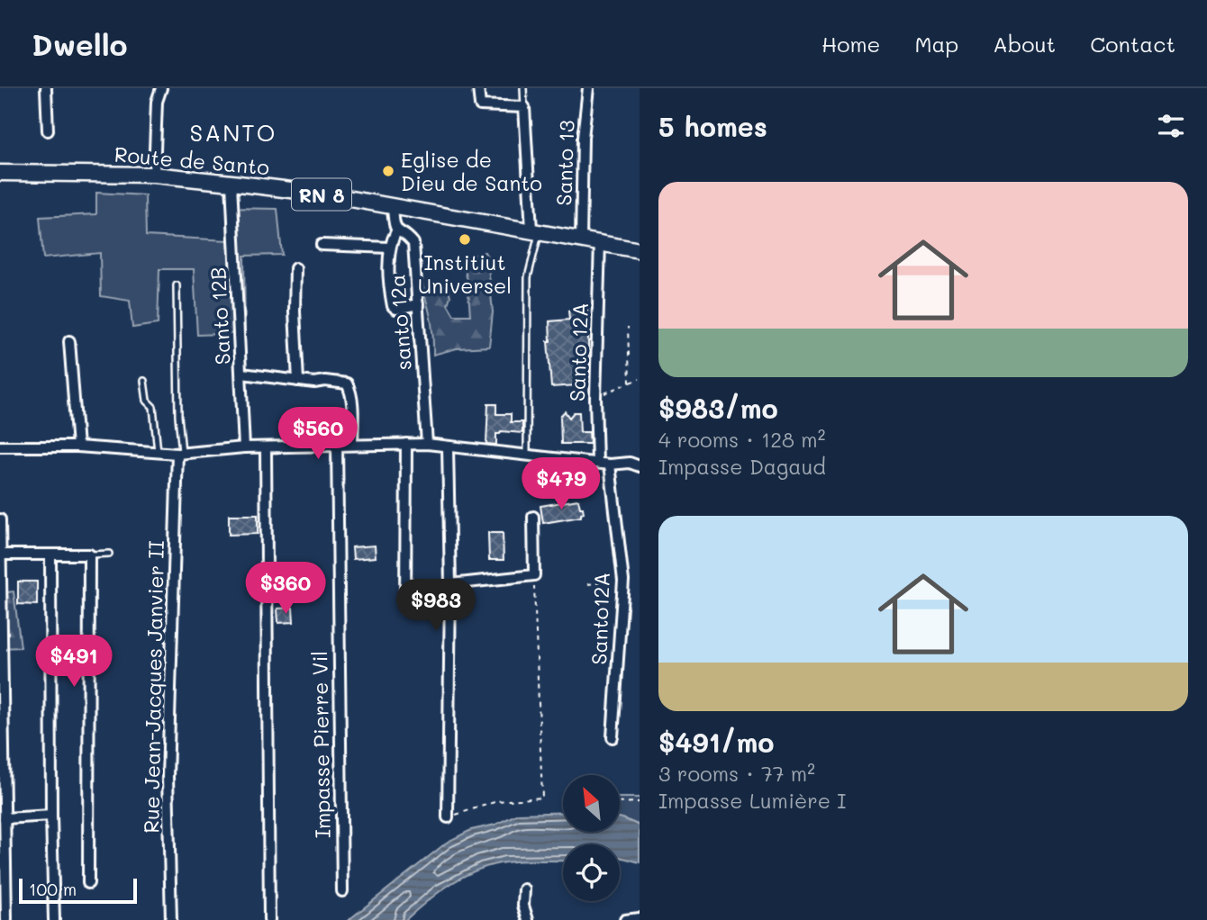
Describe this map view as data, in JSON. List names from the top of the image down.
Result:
{
  "streets": {
    "main road": ["Route de Santo", "RN 8"],
    "street": [
      "Santo 13",
      "Santo 12B",
      "santo 12a",
      "Santo 12A",
      "Santo12A",
      "Rue Jean-Jacques Janvier II",
      "Impasse Pierre Vil"
    ]
  },
  "crossings": [
    ["Route de Santo", "Santo 13"],
    ["Route de Santo", "Santo 12B"],
    ["Route de Santo", "Santo 12A"]
  ],
  "districts": ["SANTO"],
  "places": ["Eglise de Dieu de Santo", "Institiut Universel"],
  "scale_bar": "100 m",
  "north": "top left",
  "page": {
    "header": "Dwello",
    "nav": [
      "Home",
      "Map",
      "About",
      "Contact"
    ],
    "heading": "5 homes",
    "list": [
      {
        "name": "$983/mo",
        "note": "4 rooms · 128 m² · Impasse Dagaud"
      },
      {
        "name": "$491/mo",
        "note": "3 rooms · 77 m² · Impasse Lumière I"
      }
    ],
    "price": [
      "$560",
      "$479",
      "$360",
      "$983",
      "$491"
    ],
    "scale": "100 m"
  }
}
